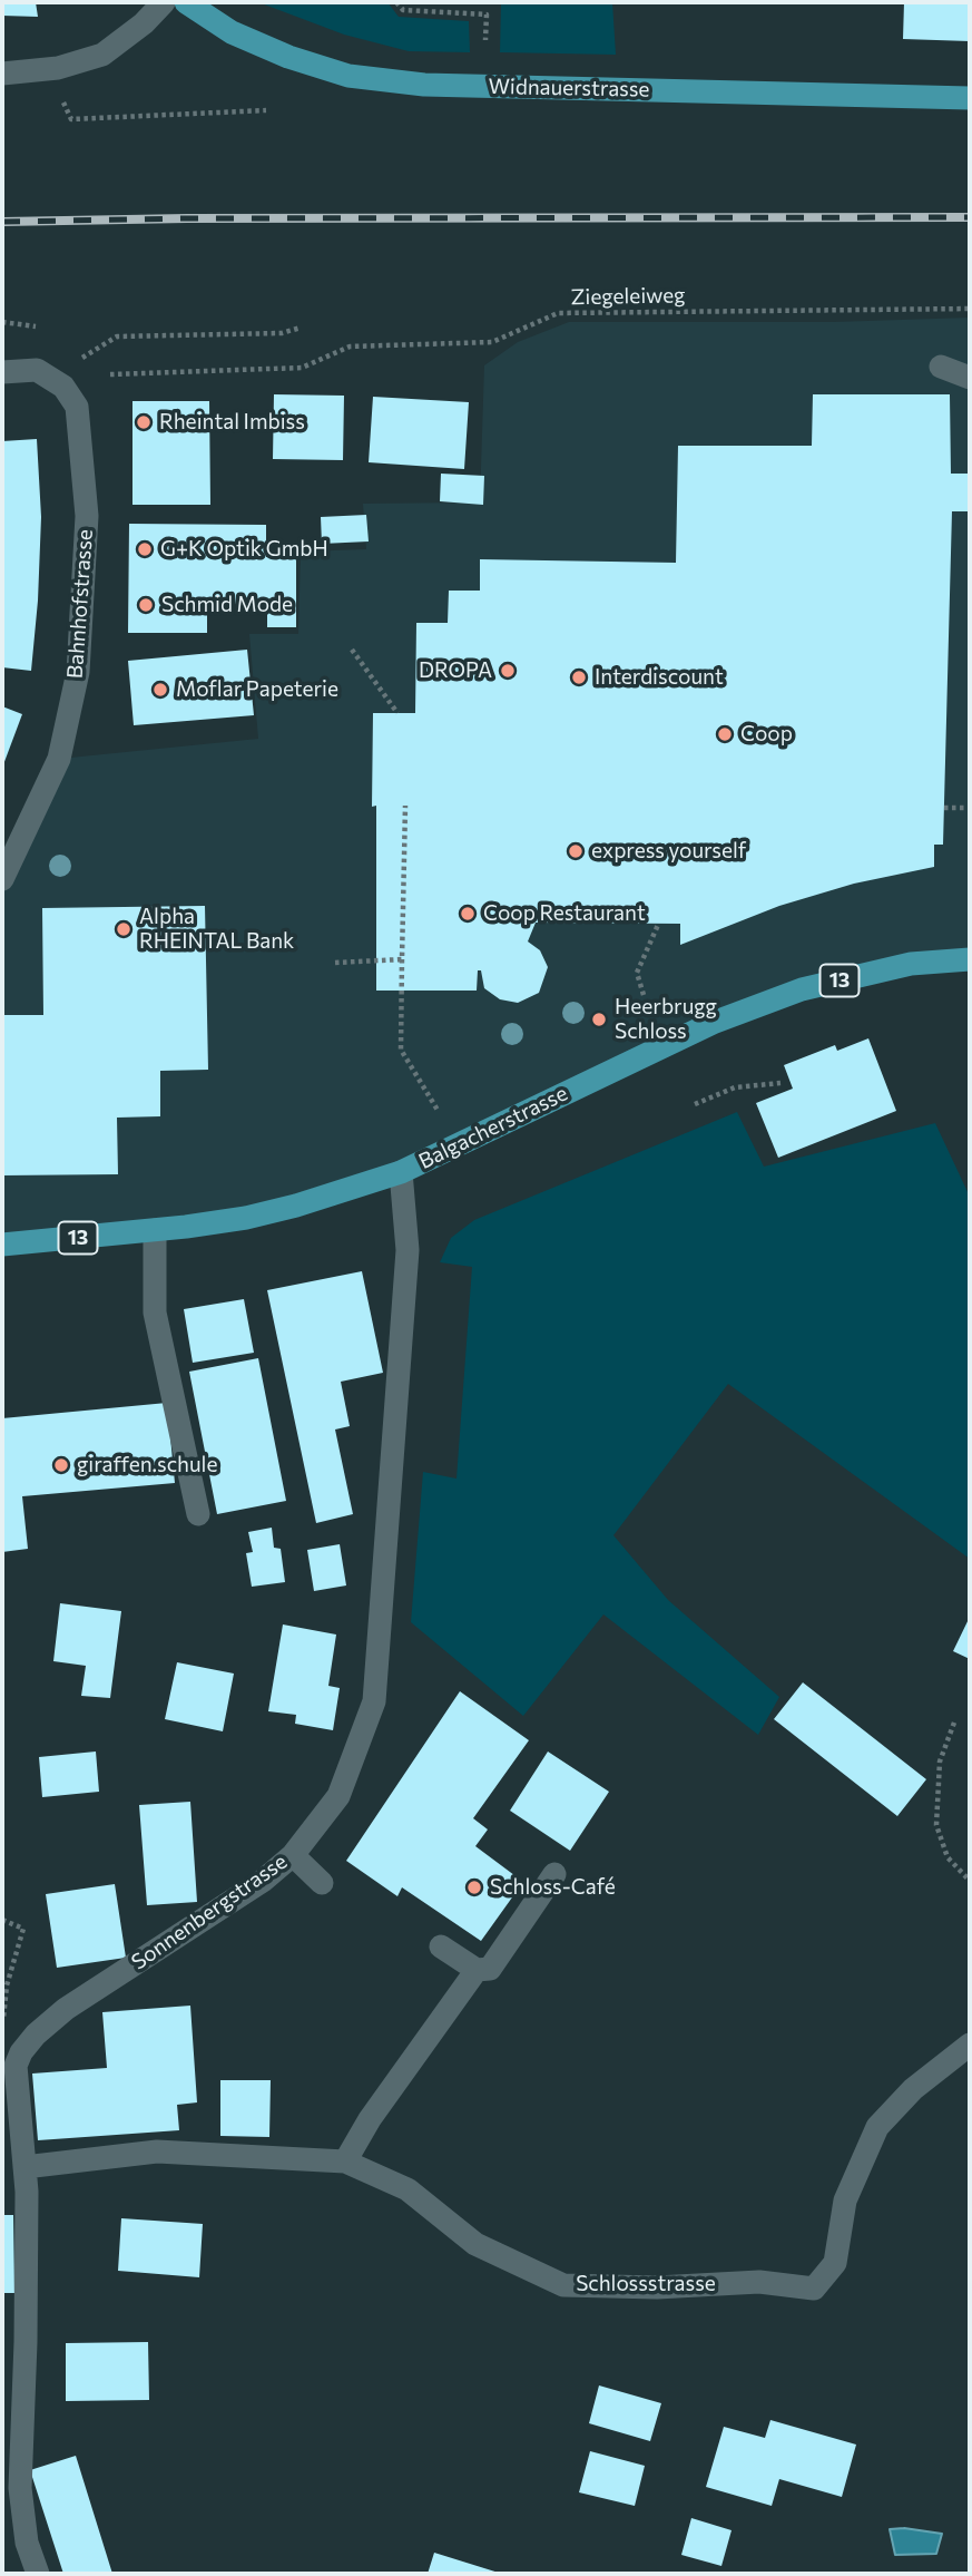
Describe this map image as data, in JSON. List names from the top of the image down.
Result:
{
  "streets": {
    "main road": ["Widnauerstrasse", "13", "Balgacherstrasse"],
    "street": ["Bahnhofstrasse", "Sonnenbergstrasse", "Schlossstrasse"],
    "path": ["Ziegeleiweg"]
  },
  "crossings": [
    ["Balgacherstrasse", "Sonnenbergstrasse"],
    ["Sonnenbergstrasse", "Schlossstrasse"]
  ],
  "places": [
    "Rheintal Imbiss",
    "G+K Optik GmbH",
    "Schmid Mode",
    "DROPA",
    "Interdiscount",
    "Moflar Papeterie",
    "Coop",
    "express yourself",
    "Coop Restaurant",
    "Alpha RHEINTAL Bank",
    "Heerbrugg Schloss",
    "giraffen.schule",
    "Schloss-Café"
  ]
}
